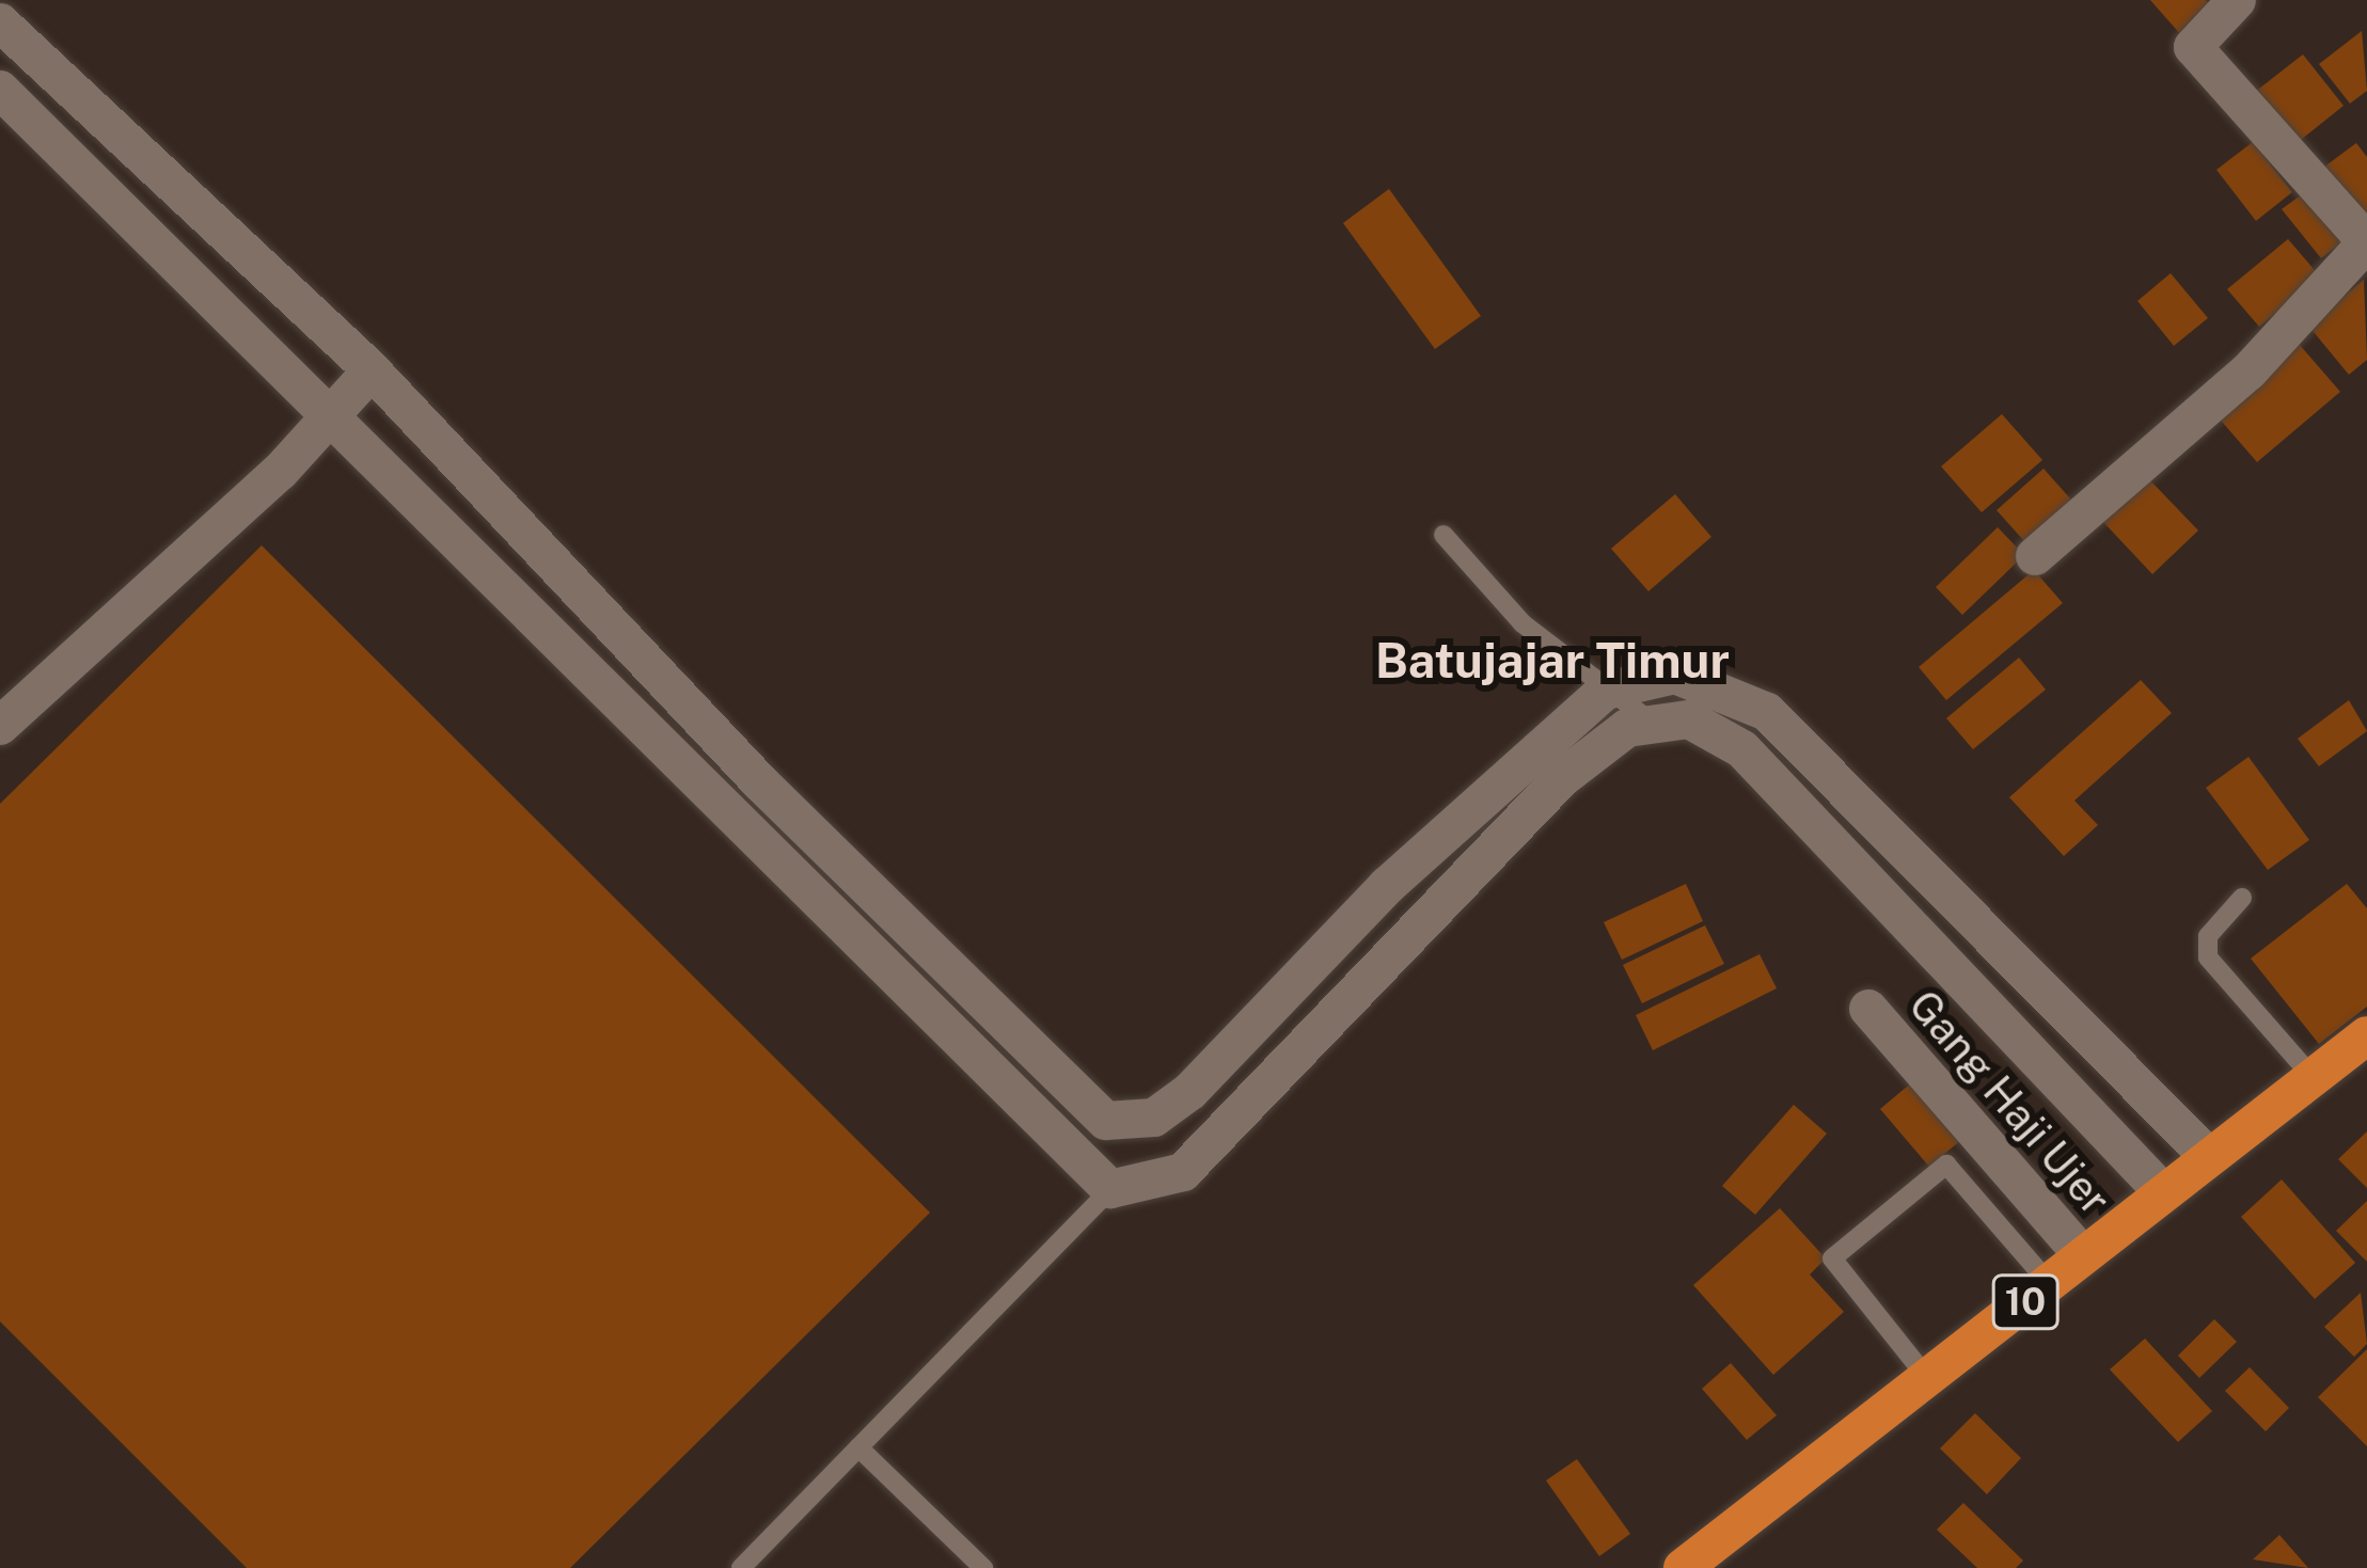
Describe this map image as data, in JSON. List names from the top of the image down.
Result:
{
  "streets": {
    "highway": ["10"],
    "street": ["Gang Haji Ujer"]
  },
  "crossings": [
    ["Gang Haji Ujer", "10"]
  ],
  "districts": ["Batujajar Timur"]
}
